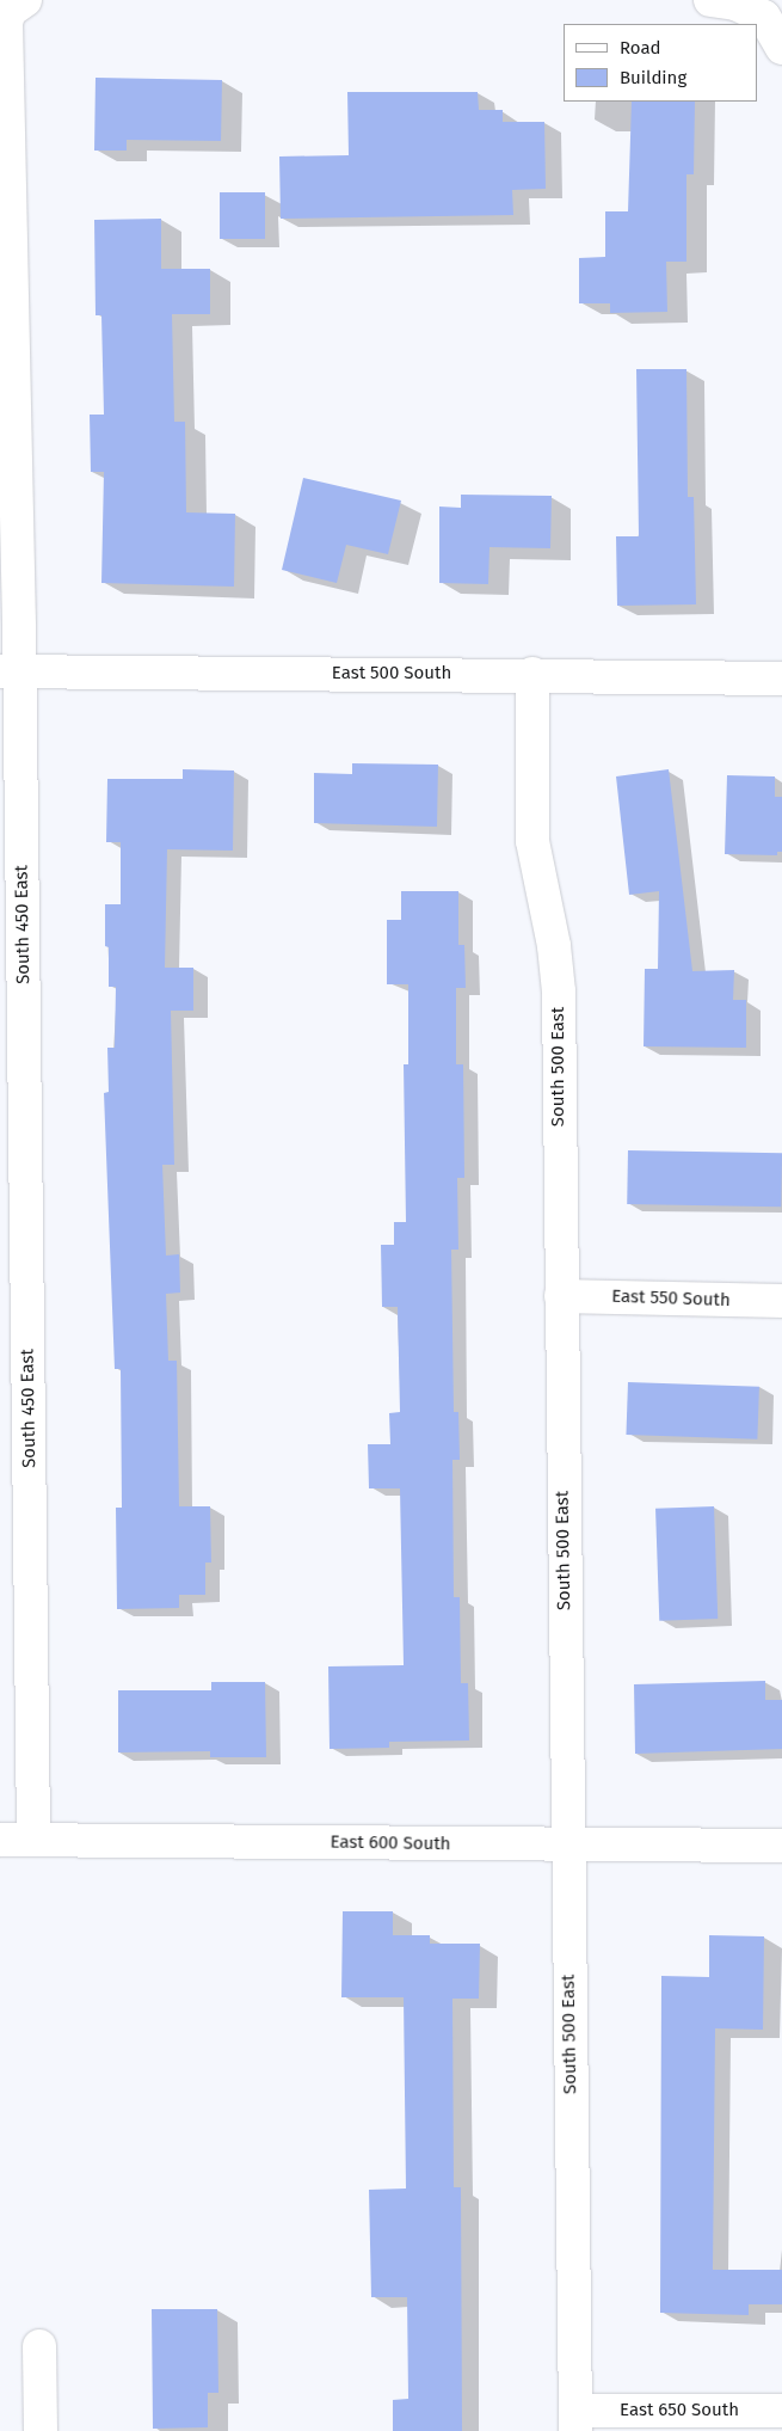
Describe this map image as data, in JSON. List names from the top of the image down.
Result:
{
  "streets": {
    "street": [
      "East 500 South",
      "South 450 East",
      "South 500 East",
      "East 550 South",
      "East 600 South",
      "East 650 South"
    ]
  },
  "crossings": [
    ["East 500 South", "South 450 East"],
    ["East 500 South", "South 500 East"],
    ["South 450 East", "East 600 South"],
    ["South 500 East", "East 550 South"],
    ["South 500 East", "East 600 South"],
    ["South 500 East", "East 650 South"]
  ],
  "legend": ["Road", "Building"]
}
